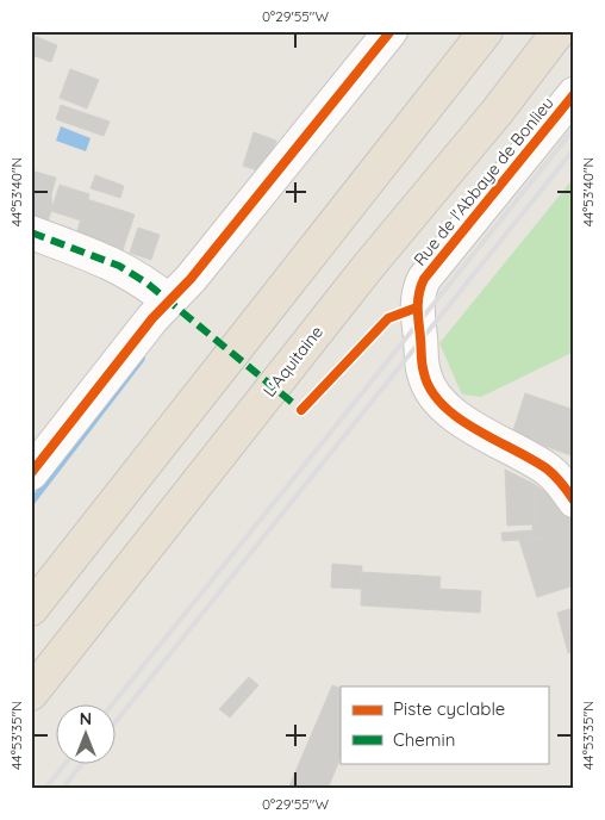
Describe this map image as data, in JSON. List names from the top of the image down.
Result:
{
  "streets": {
    "highway": ["L'Aquitaine"],
    "street": ["Rue de l'Abbaye de Bonlieu"]
  },
  "legend": ["Piste cyclable", "Chemin"],
  "north": "top",
  "coordinates": ["0°29'55\"W", "44°53'40\"N", "44°53'35\"N"]
}
